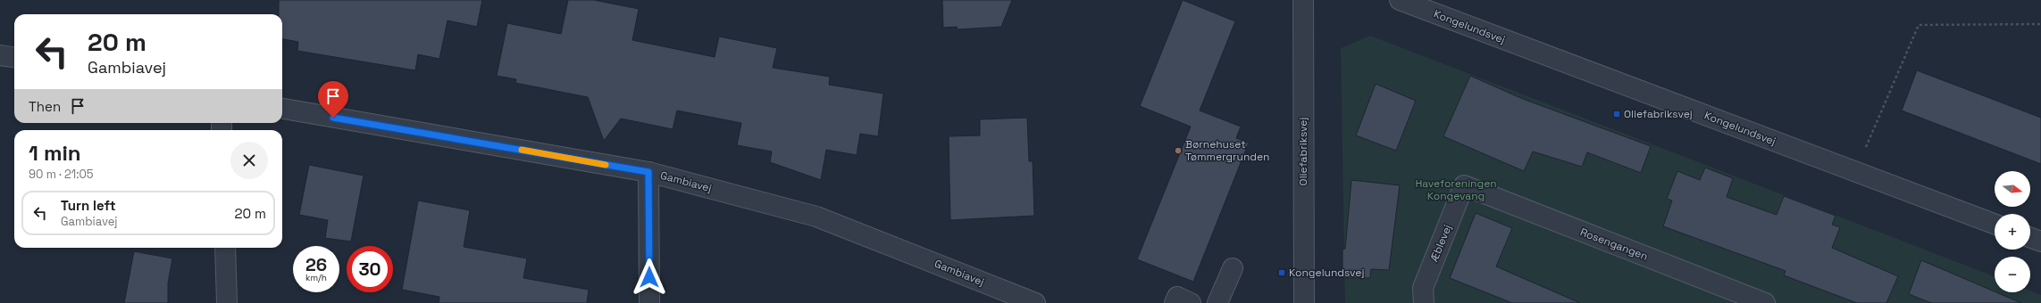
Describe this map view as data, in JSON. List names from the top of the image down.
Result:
{
  "streets": {
    "street": [
      "Kongelundsvej",
      "Oliefabriksvej",
      "Gambiavej",
      "Æblevej",
      "Rosengangen"
    ]
  },
  "crossings": [
    ["Æblevej", "Rosengangen"]
  ],
  "parks": ["Haveforeningen Kongevang"],
  "places": {
    "transit": ["Oliefabriksvej", "Kongelundsvej"],
    "other": ["Børnehuset Tømmergrunden"]
  },
  "north": "right",
  "page": {
    "turn": ["20 m", "Gambiavej"],
    "then": "Then",
    "heading": ["1 min", "90 m · 21:05"],
    "map_buttons": ["+", "−"],
    "list": [
      {
        "name": "Turn left",
        "note": "Gambiavej",
        "value": "20 m"
      }
    ],
    "speed": "26 km/h",
    "limit": "30"
  }
}
